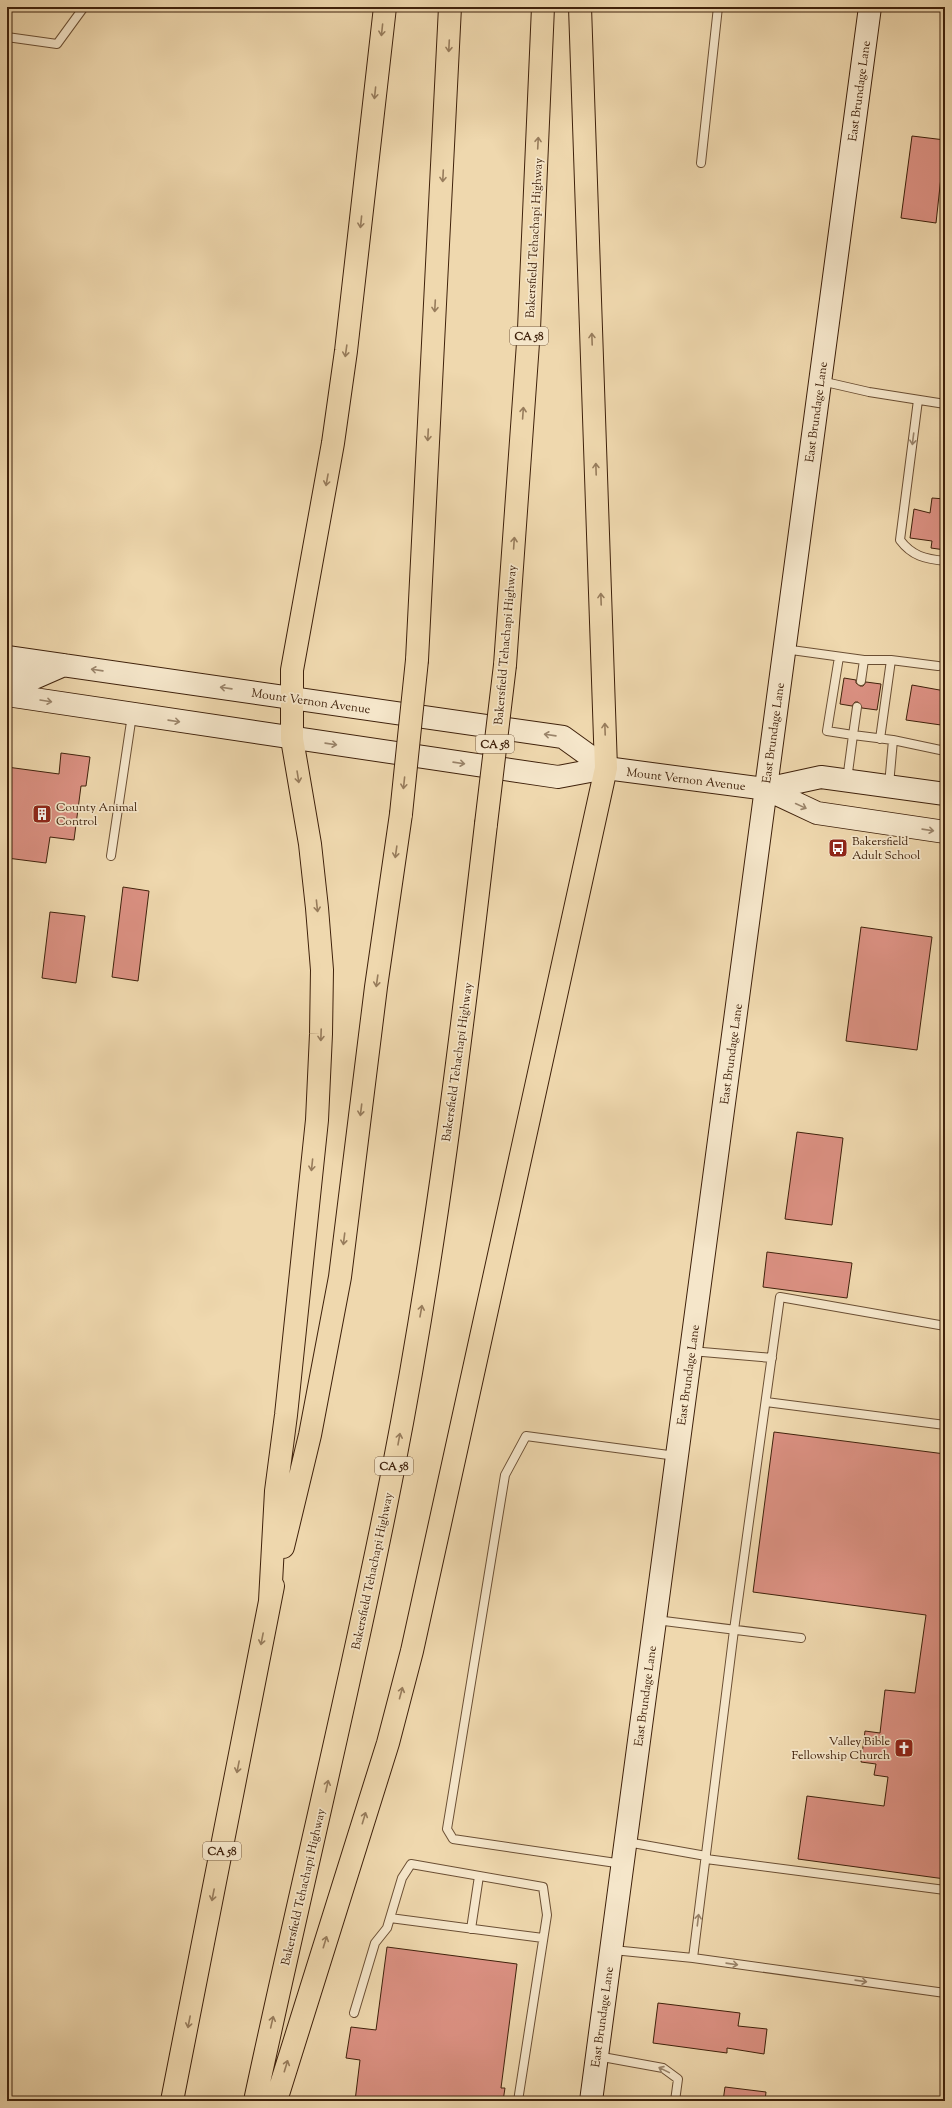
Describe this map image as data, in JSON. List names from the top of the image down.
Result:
{
  "streets": {
    "highway": ["Bakersfield Tehachapi Highway", "CA 58"],
    "main road": ["East Brundage Lane", "Mount Vernon Avenue"]
  },
  "crossings": [
    ["East Brundage Lane", "Mount Vernon Avenue"]
  ],
  "places": {
    "building": ["County Animal Control"],
    "bus stop": ["Bakersfield Adult School"],
    "church": ["Valley Bible Fellowship Church"]
  }
}
